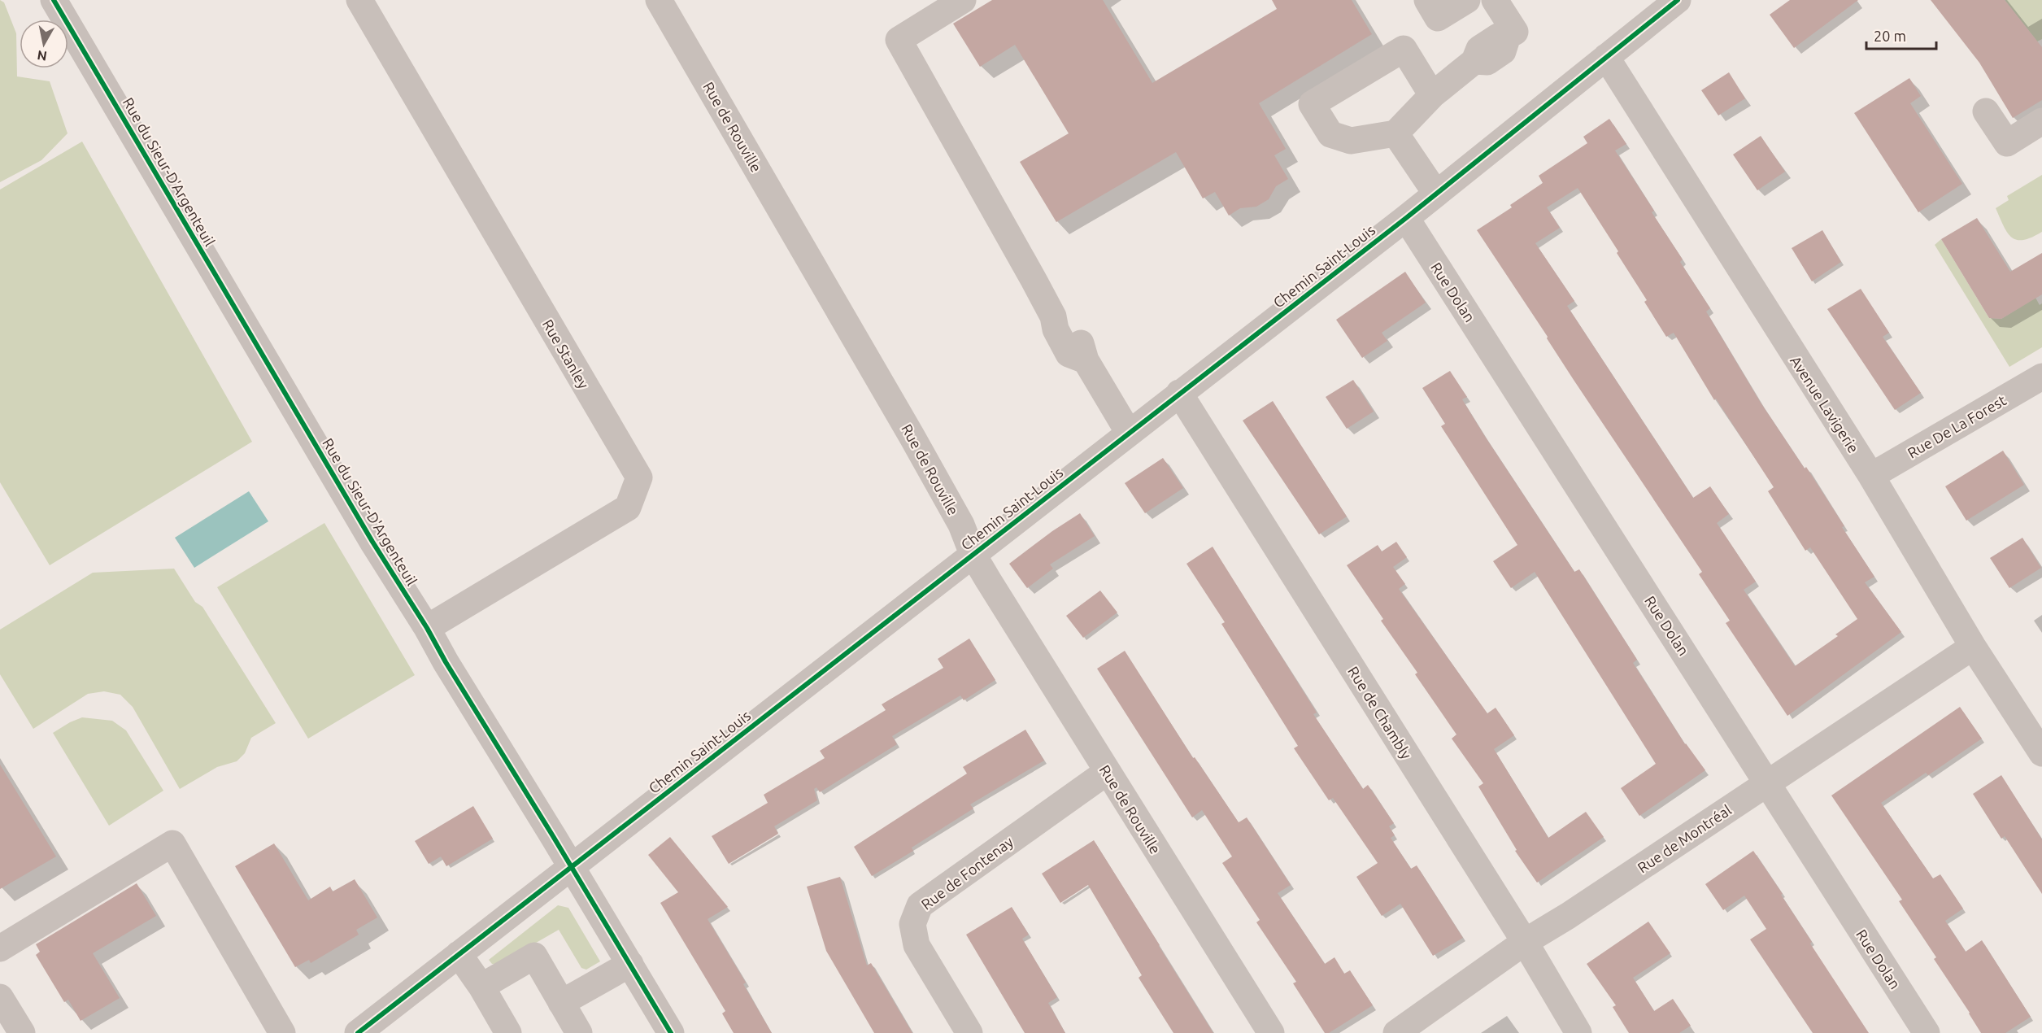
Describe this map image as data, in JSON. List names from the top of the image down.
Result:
{
  "streets": {
    "street": [
      "Rue de Rouville",
      "Rue du Sieur-D'Argenteuil",
      "Chemin Saint-Louis",
      "Rue Dolan",
      "Rue Stanley",
      "Avenue Lavigerie",
      "Rue De La Forest",
      "Rue de Chambly",
      "Rue de Montréal",
      "Rue de Fontenay"
    ]
  },
  "crossings": [
    ["Rue de Rouville", "Chemin Saint-Louis"],
    ["Rue de Rouville", "Rue de Fontenay"],
    ["Rue du Sieur-D'Argenteuil", "Chemin Saint-Louis"],
    ["Rue du Sieur-D'Argenteuil", "Rue Stanley"],
    ["Chemin Saint-Louis", "Rue Dolan"],
    ["Chemin Saint-Louis", "Avenue Lavigerie"],
    ["Chemin Saint-Louis", "Rue de Chambly"],
    ["Rue Dolan", "Rue de Montréal"],
    ["Avenue Lavigerie", "Rue De La Forest"],
    ["Avenue Lavigerie", "Rue de Montréal"],
    ["Rue de Chambly", "Rue de Montréal"]
  ],
  "scale_bar": "20 m",
  "north": "bottom"
}
